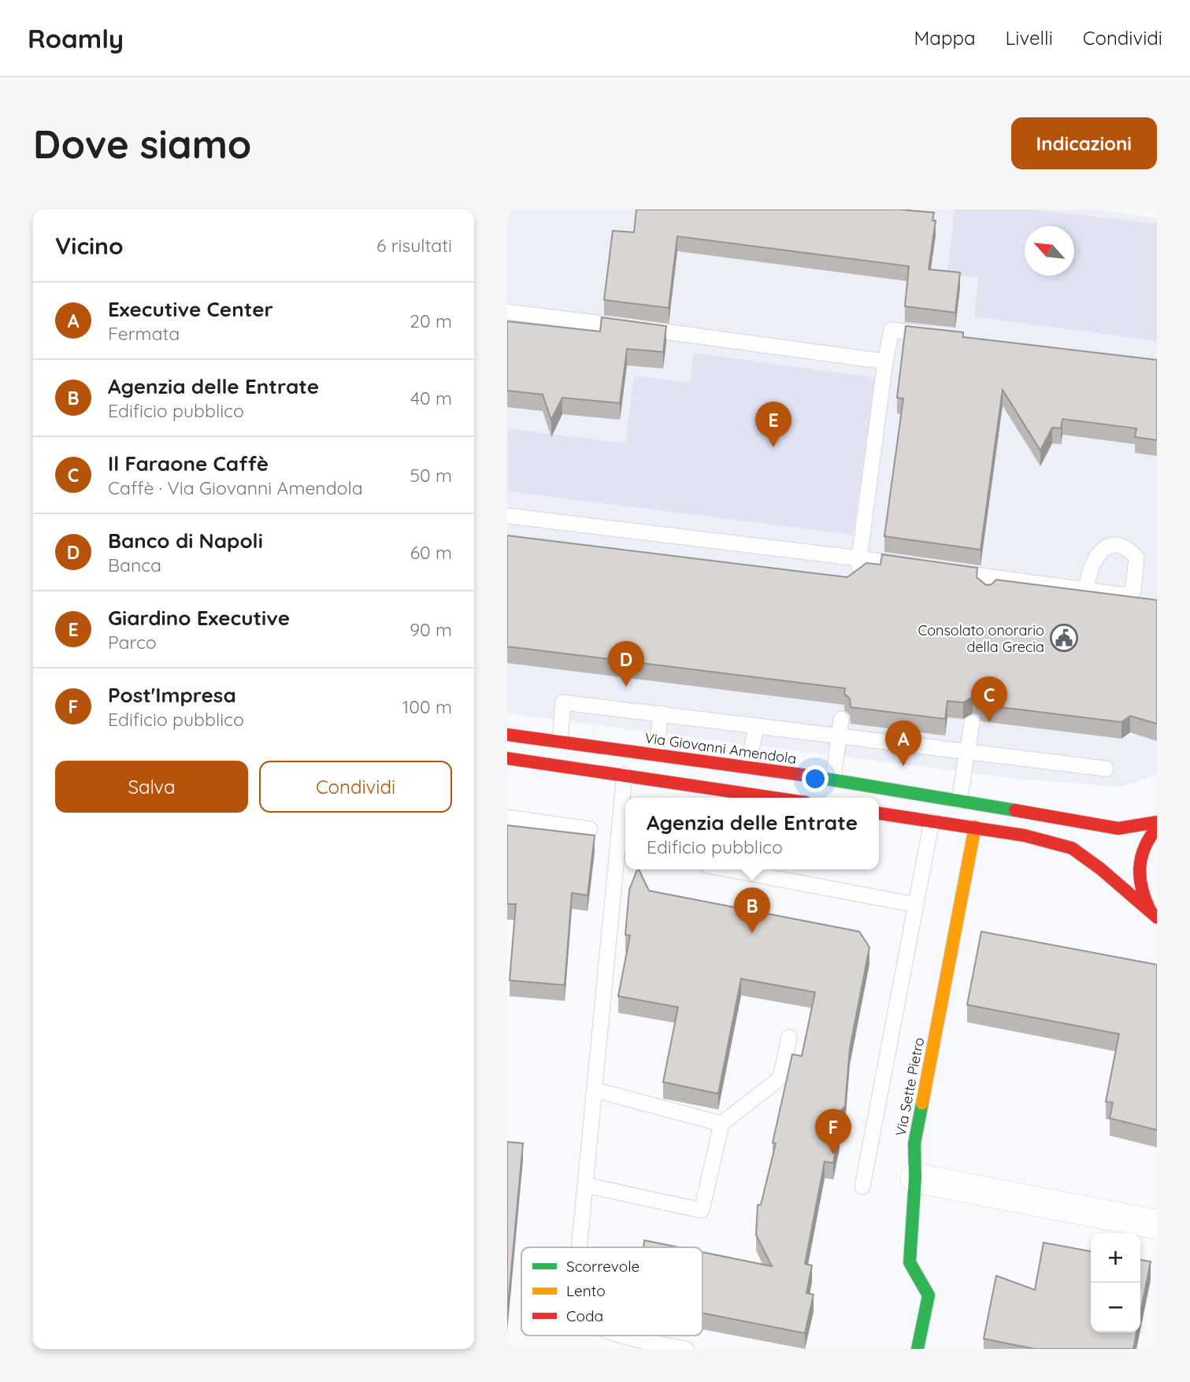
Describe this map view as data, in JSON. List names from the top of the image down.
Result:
{
  "streets": {
    "main road": ["Via Giovanni Amendola", "Via Sette Pietro"]
  },
  "places": {
    "public building": ["Consolato onorario della Grecia"]
  },
  "legend": ["Scorrevole", "Lento", "Coda"],
  "north": "top left",
  "page": {
    "header": "Roamly",
    "nav": ["Mappa", "Livelli", "Condividi"],
    "buttons": [
      "Indicazioni",
      ["Salva", "Condividi"]
    ],
    "title": "Dove siamo",
    "heading": ["Vicino", "6 risultati"],
    "list": [
      {
        "mark": "A",
        "name": "Executive Center",
        "note": "Fermata",
        "value": "20 m"
      },
      {
        "mark": "B",
        "name": "Agenzia delle Entrate",
        "note": "Edificio pubblico",
        "value": "40 m"
      },
      {
        "mark": "C",
        "name": "Il Faraone Caffè",
        "note": "Caffè · Via Giovanni Amendola",
        "value": "50 m"
      },
      {
        "mark": "D",
        "name": "Banco di Napoli",
        "note": "Banca",
        "value": "60 m"
      },
      {
        "mark": "E",
        "name": "Giardino Executive",
        "note": "Parco",
        "value": "90 m"
      },
      {
        "mark": "F",
        "name": "Post'Impresa",
        "note": "Edificio pubblico",
        "value": "100 m"
      }
    ],
    "pins": [
      "E",
      "D",
      "C",
      "A",
      "B",
      "F"
    ],
    "popup": ["Agenzia delle Entrate", "Edificio pubblico"],
    "map_buttons": ["+", "−"]
  }
}
